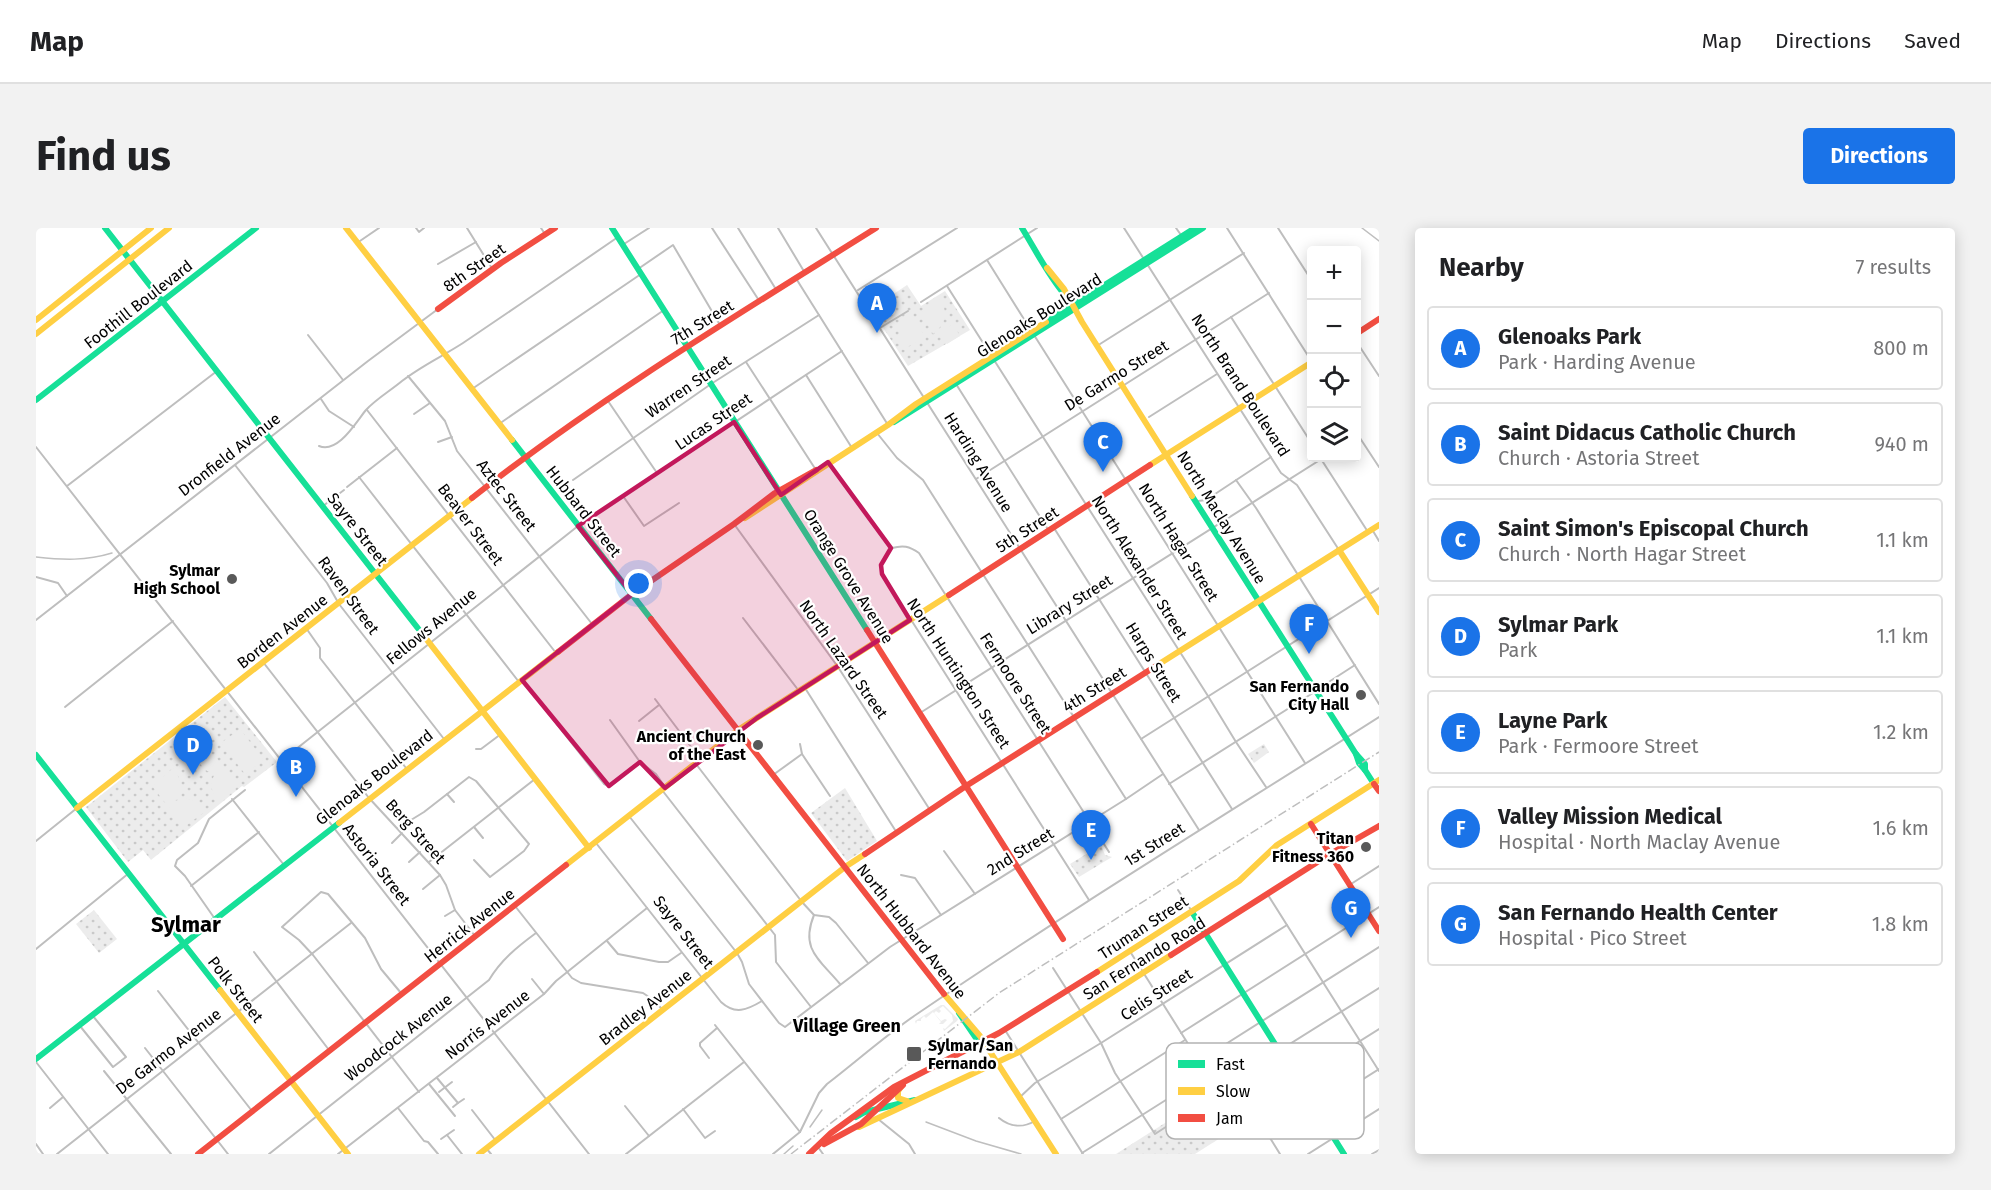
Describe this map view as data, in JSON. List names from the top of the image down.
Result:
{
  "streets": {
    "main road": [
      "8th Street",
      "Foothill Boulevard",
      "Glenoaks Boulevard",
      "7th Street",
      "North Brand Boulevard",
      "Hubbard Street",
      "North Maclay Avenue",
      "Sayre Street",
      "5th Street",
      "Orange Grove Avenue",
      "Borden Avenue",
      "4th Street",
      "Herrick Avenue",
      "Truman Street",
      "North Hubbard Avenue",
      "San Fernando Road",
      "Polk Street",
      "Bradley Avenue"
    ],
    "street": [
      "De Garmo Street",
      "Warren Street",
      "Lucas Street",
      "Dronfield Avenue",
      "Harding Avenue",
      "Aztec Street",
      "Beaver Street",
      "North Hagar Street",
      "North Alexander Street",
      "Raven Street",
      "Library Street",
      "Fellows Avenue",
      "North Lazard Street",
      "Harps Street",
      "North Huntington Street",
      "Fermoore Street",
      "Berg Street",
      "1st Street",
      "2nd Street",
      "Astoria Street",
      "Celis Street",
      "Norris Avenue",
      "Woodcock Avenue",
      "De Garmo Avenue"
    ]
  },
  "crossings": [
    ["8th Street", "Dronfield Avenue"],
    ["Foothill Boulevard", "Sayre Street"],
    ["Glenoaks Boulevard", "North Brand Boulevard"],
    ["Glenoaks Boulevard", "Harding Avenue"],
    ["Glenoaks Boulevard", "Aztec Street"],
    ["Glenoaks Boulevard", "Hubbard Street"],
    ["Glenoaks Boulevard", "North Maclay Avenue"],
    ["Glenoaks Boulevard", "Beaver Street"],
    ["Glenoaks Boulevard", "Sayre Street"],
    ["Glenoaks Boulevard", "North Hagar Street"],
    ["Glenoaks Boulevard", "North Alexander Street"],
    ["Glenoaks Boulevard", "Orange Grove Avenue"],
    ["Glenoaks Boulevard", "Raven Street"],
    ["Glenoaks Boulevard", "North Lazard Street"],
    ["Glenoaks Boulevard", "Harps Street"],
    ["Glenoaks Boulevard", "Berg Street"],
    ["Glenoaks Boulevard", "Astoria Street"],
    ["Glenoaks Boulevard", "Polk Street"],
    ["7th Street", "Harding Avenue"],
    ["7th Street", "Orange Grove Avenue"],
    ["7th Street", "Borden Avenue"],
    ["De Garmo Street", "North Brand Boulevard"],
    ["De Garmo Street", "Harding Avenue"],
    ["De Garmo Street", "North Maclay Avenue"],
    ["De Garmo Street", "North Hagar Street"],
    ["De Garmo Street", "North Alexander Street"],
    ["De Garmo Street", "Harps Street"],
    ["North Brand Boulevard", "5th Street"],
    ["North Brand Boulevard", "Library Street"],
    ["North Brand Boulevard", "4th Street"],
    ["Warren Street", "Orange Grove Avenue"],
    ["Lucas Street", "Orange Grove Avenue"],
    ["Lucas Street", "Fellows Avenue"],
    ["Dronfield Avenue", "Hubbard Street"],
    ["Dronfield Avenue", "Sayre Street"],
    ["Dronfield Avenue", "Raven Street"],
    ["Dronfield Avenue", "Astoria Street"],
    ["Harding Avenue", "5th Street"],
    ["Harding Avenue", "Library Street"],
    ["Harding Avenue", "4th Street"],
    ["Harding Avenue", "1st Street"],
    ["Harding Avenue", "2nd Street"],
    ["Aztec Street", "Fellows Avenue"],
    ["Aztec Street", "Borden Avenue"],
    ["Hubbard Street", "Fellows Avenue"],
    ["Hubbard Street", "Borden Avenue"],
    ["Hubbard Street", "4th Street"],
    ["Hubbard Street", "Herrick Avenue"],
    ["Hubbard Street", "North Hubbard Avenue"],
    ["North Maclay Avenue", "5th Street"],
    ["North Maclay Avenue", "Library Street"],
    ["North Maclay Avenue", "4th Street"],
    ["North Maclay Avenue", "1st Street"],
    ["North Maclay Avenue", "Truman Street"],
    ["Beaver Street", "Fellows Avenue"],
    ["Beaver Street", "Borden Avenue"],
    ["Sayre Street", "Fellows Avenue"],
    ["Sayre Street", "Borden Avenue"],
    ["Sayre Street", "2nd Street"],
    ["Sayre Street", "Herrick Avenue"],
    ["Sayre Street", "Bradley Avenue"],
    ["Sayre Street", "Norris Avenue"],
    ["5th Street", "North Hagar Street"],
    ["5th Street", "North Alexander Street"],
    ["5th Street", "Orange Grove Avenue"],
    ["5th Street", "North Lazard Street"],
    ["5th Street", "Harps Street"],
    ["5th Street", "North Huntington Street"],
    ["5th Street", "Fermoore Street"],
    ["5th Street", "Herrick Avenue"],
    ["North Hagar Street", "Library Street"],
    ["North Hagar Street", "4th Street"],
    ["North Hagar Street", "1st Street"],
    ["North Alexander Street", "Library Street"],
    ["North Alexander Street", "4th Street"],
    ["North Alexander Street", "1st Street"],
    ["Orange Grove Avenue", "Library Street"],
    ["Orange Grove Avenue", "4th Street"],
    ["Orange Grove Avenue", "1st Street"],
    ["Orange Grove Avenue", "2nd Street"],
    ["Raven Street", "Fellows Avenue"],
    ["Raven Street", "Borden Avenue"],
    ["Library Street", "Harps Street"],
    ["Library Street", "North Huntington Street"],
    ["Library Street", "Fermoore Street"],
    ["Fellows Avenue", "Berg Street"],
    ["Fellows Avenue", "Astoria Street"],
    ["Borden Avenue", "Berg Street"],
    ["Borden Avenue", "Astoria Street"],
    ["Borden Avenue", "Polk Street"],
    ["North Lazard Street", "4th Street"],
    ["Harps Street", "4th Street"],
    ["Harps Street", "1st Street"],
    ["North Huntington Street", "Fermoore Street"],
    ["North Huntington Street", "4th Street"],
    ["North Huntington Street", "1st Street"],
    ["North Huntington Street", "2nd Street"],
    ["Fermoore Street", "4th Street"],
    ["Fermoore Street", "2nd Street"],
    ["4th Street", "North Hubbard Avenue"],
    ["4th Street", "Bradley Avenue"],
    ["Berg Street", "Herrick Avenue"],
    ["1st Street", "North Hubbard Avenue"],
    ["2nd Street", "North Hubbard Avenue"],
    ["Astoria Street", "Herrick Avenue"],
    ["Astoria Street", "Bradley Avenue"],
    ["Astoria Street", "Norris Avenue"],
    ["Astoria Street", "Woodcock Avenue"],
    ["Herrick Avenue", "Polk Street"],
    ["Truman Street", "North Hubbard Avenue"],
    ["Truman Street", "San Fernando Road"],
    ["Polk Street", "Norris Avenue"],
    ["Polk Street", "Woodcock Avenue"],
    ["Polk Street", "De Garmo Avenue"]
  ],
  "districts": ["Sylmar", "Village Green"],
  "places": {
    "other": [
      "Sylmar High School",
      "San Fernando City Hall",
      "Ancient Church of the East",
      "Titan Fitness 360"
    ],
    "transit": ["Sylmar/San Fernando"]
  },
  "legend": ["Fast", "Slow", "Jam"],
  "page": {
    "header": "Map",
    "nav": ["Map", "Directions", "Saved"],
    "buttons": "Directions",
    "title": "Find us",
    "heading": ["Nearby", "7 results"],
    "map_buttons": ["+", "−"],
    "pins": [
      "A",
      "C",
      "F",
      "D",
      "B",
      "E",
      "G"
    ],
    "list": [
      {
        "mark": "A",
        "name": "Glenoaks Park",
        "note": "Park · Harding Avenue",
        "value": "800 m"
      },
      {
        "mark": "B",
        "name": "Saint Didacus Catholic Church",
        "note": "Church · Astoria Street",
        "value": "940 m"
      },
      {
        "mark": "C",
        "name": "Saint Simon's Episcopal Church",
        "note": "Church · North Hagar Street",
        "value": "1.1 km"
      },
      {
        "mark": "D",
        "name": "Sylmar Park",
        "note": "Park",
        "value": "1.1 km"
      },
      {
        "mark": "E",
        "name": "Layne Park",
        "note": "Park · Fermoore Street",
        "value": "1.2 km"
      },
      {
        "mark": "F",
        "name": "Valley Mission Medical",
        "note": "Hospital · North Maclay Avenue",
        "value": "1.6 km"
      },
      {
        "mark": "G",
        "name": "San Fernando Health Center",
        "note": "Hospital · Pico Street",
        "value": "1.8 km"
      }
    ]
  }
}
